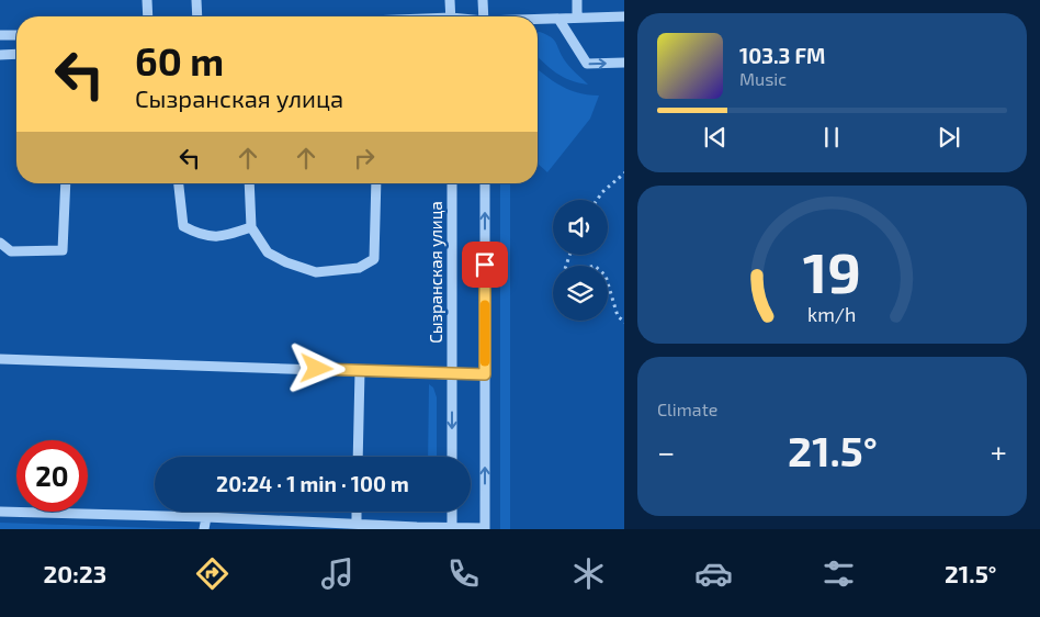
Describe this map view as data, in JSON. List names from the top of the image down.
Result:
{
  "streets": {
    "street": ["Сызранская улица"]
  },
  "page": {
    "turn": ["60 m", "Сызранская улица"],
    "song": ["103.3 FM", "Music"],
    "tile": "Climate",
    "heat": ["−", "21.5°", "+"],
    "limit": "20",
    "trip": "20:24 · 1 min · 100 m",
    "tabs": ["20:23", "21.5°"],
    "gauge": ["19", "km/h"]
  }
}
